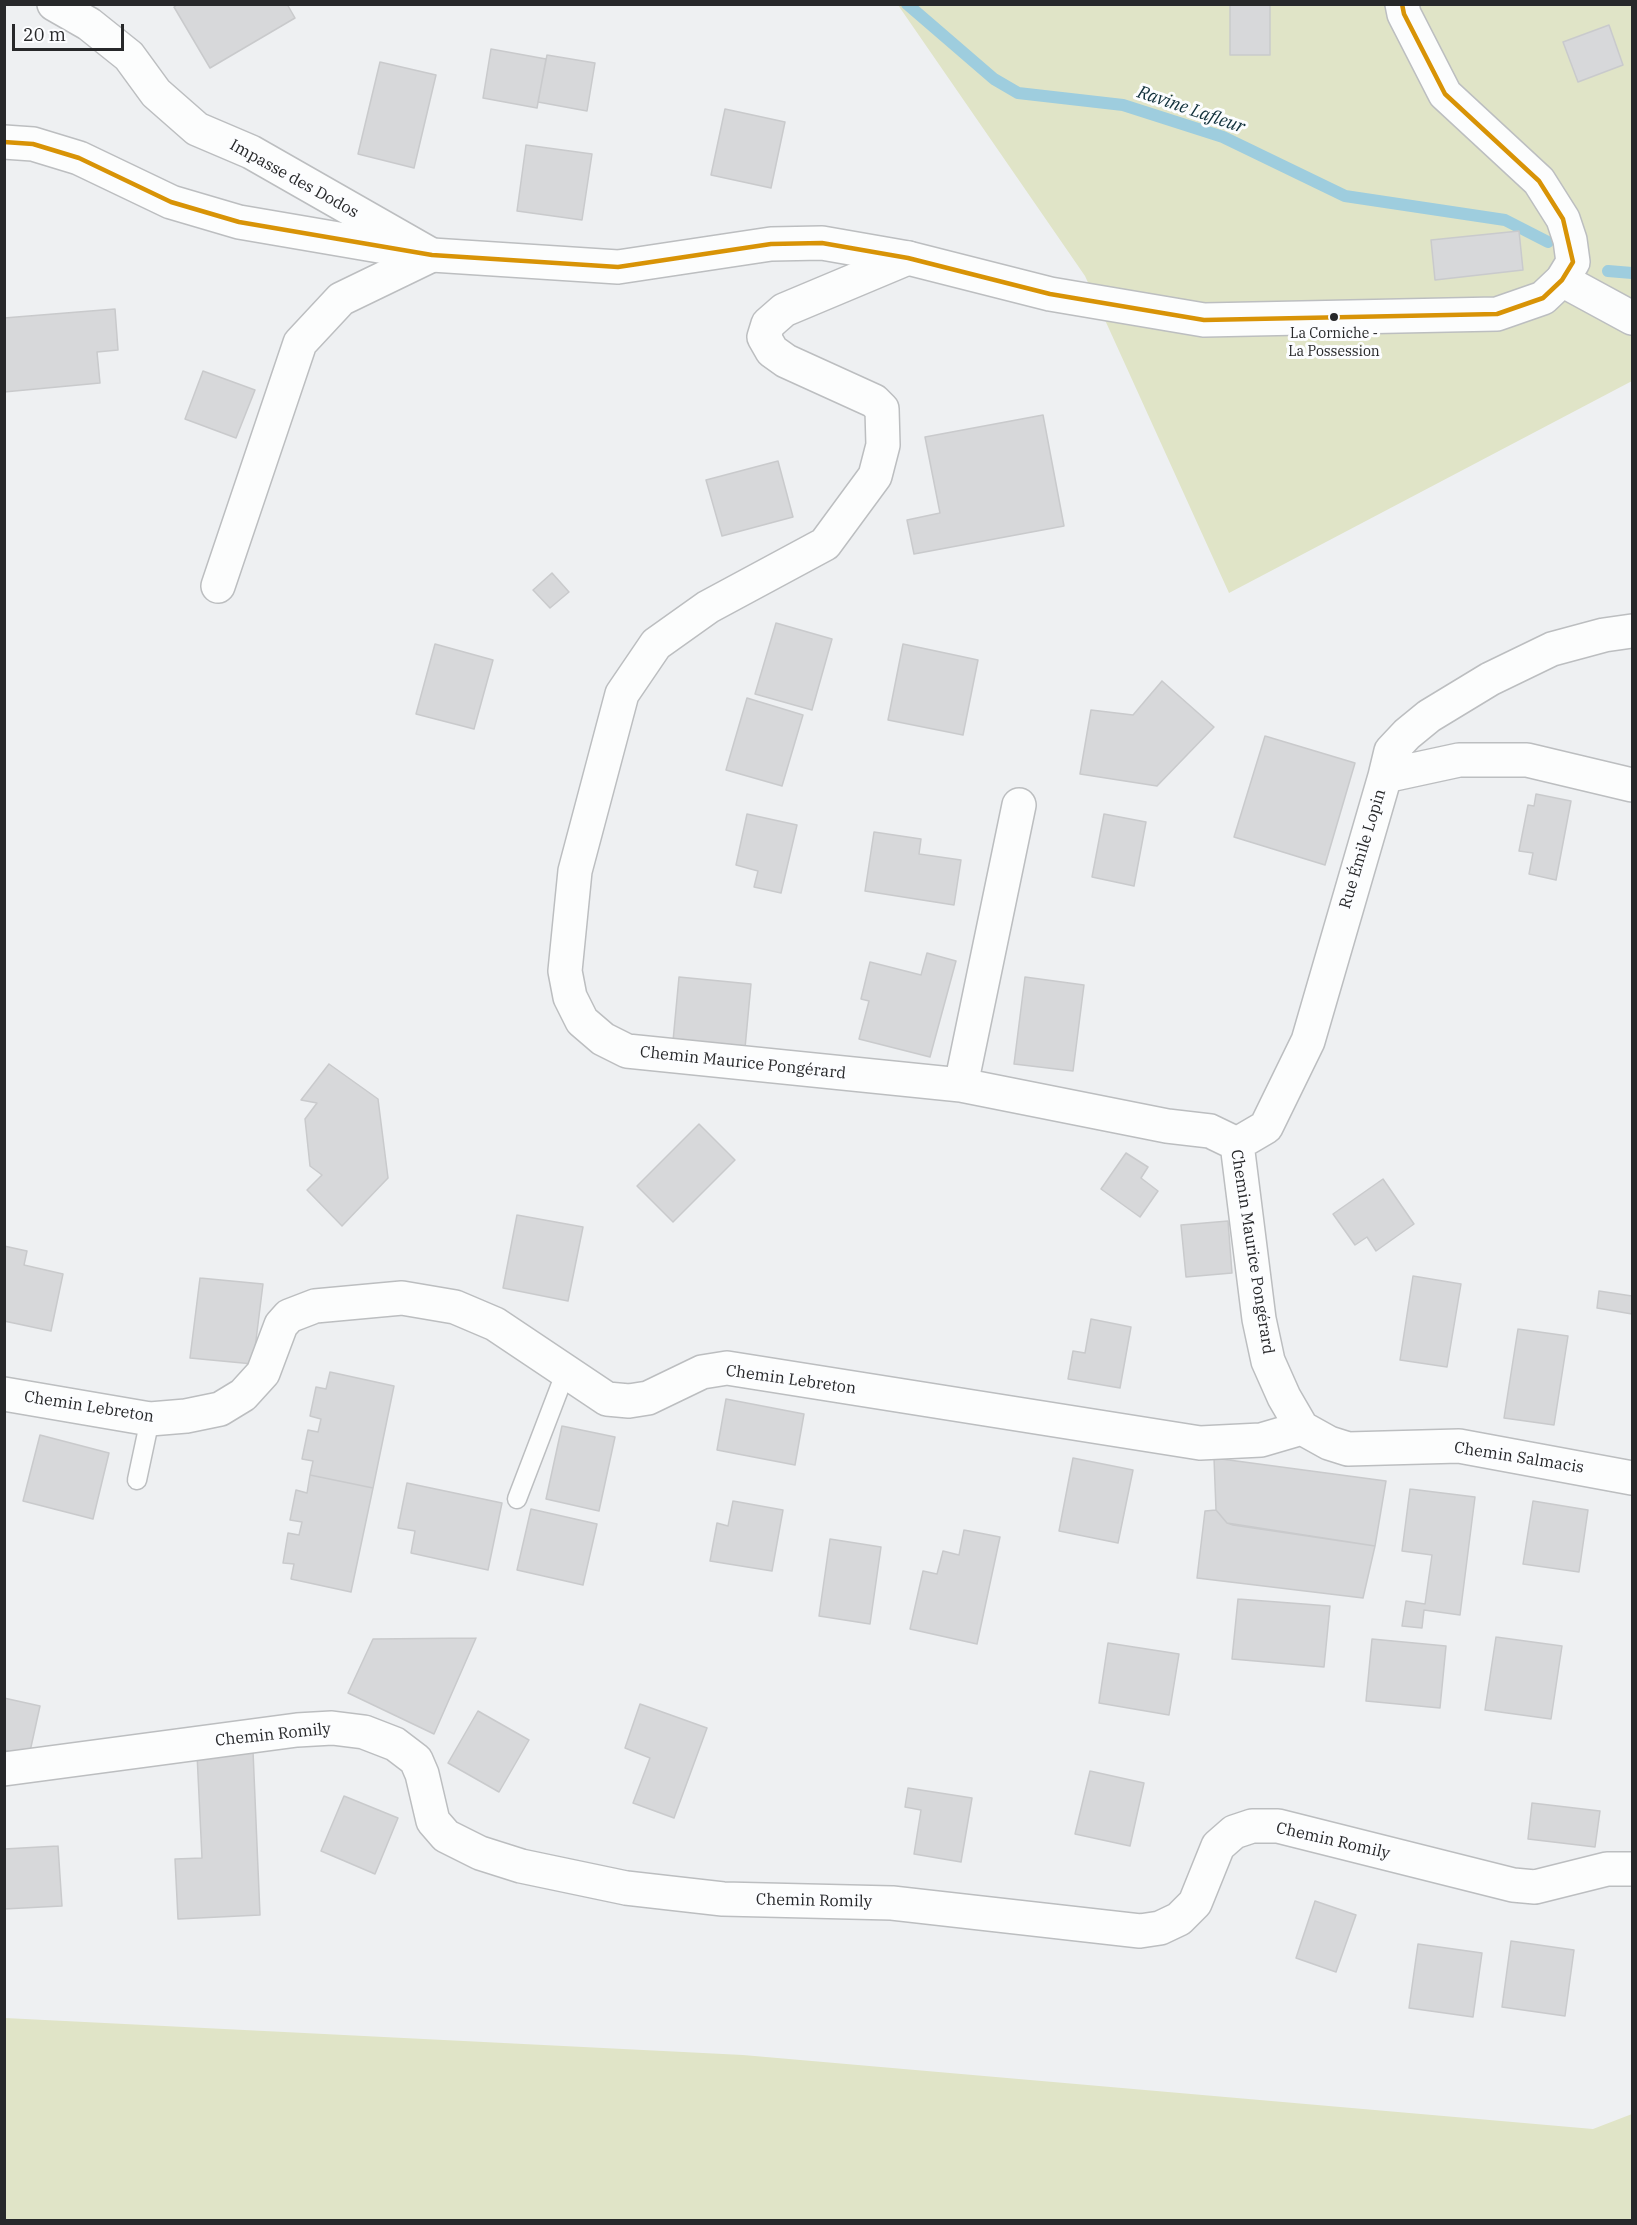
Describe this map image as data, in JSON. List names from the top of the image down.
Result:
{
  "streets": {
    "street": [
      "Impasse des Dodos",
      "Rue Émile Lopin",
      "Chemin Maurice Pongérard",
      "Chemin Lebreton",
      "Chemin Salmacis",
      "Chemin Romily"
    ]
  },
  "crossings": [
    ["Rue Émile Lopin", "Chemin Maurice Pongérard"],
    ["Chemin Maurice Pongérard", "Chemin Lebreton"],
    ["Chemin Maurice Pongérard", "Chemin Salmacis"],
    ["Chemin Lebreton", "Chemin Salmacis"]
  ],
  "water": ["Ravine Lafleur"],
  "places": ["La Corniche - La Possession"],
  "scale_bar": "20 m"
}
